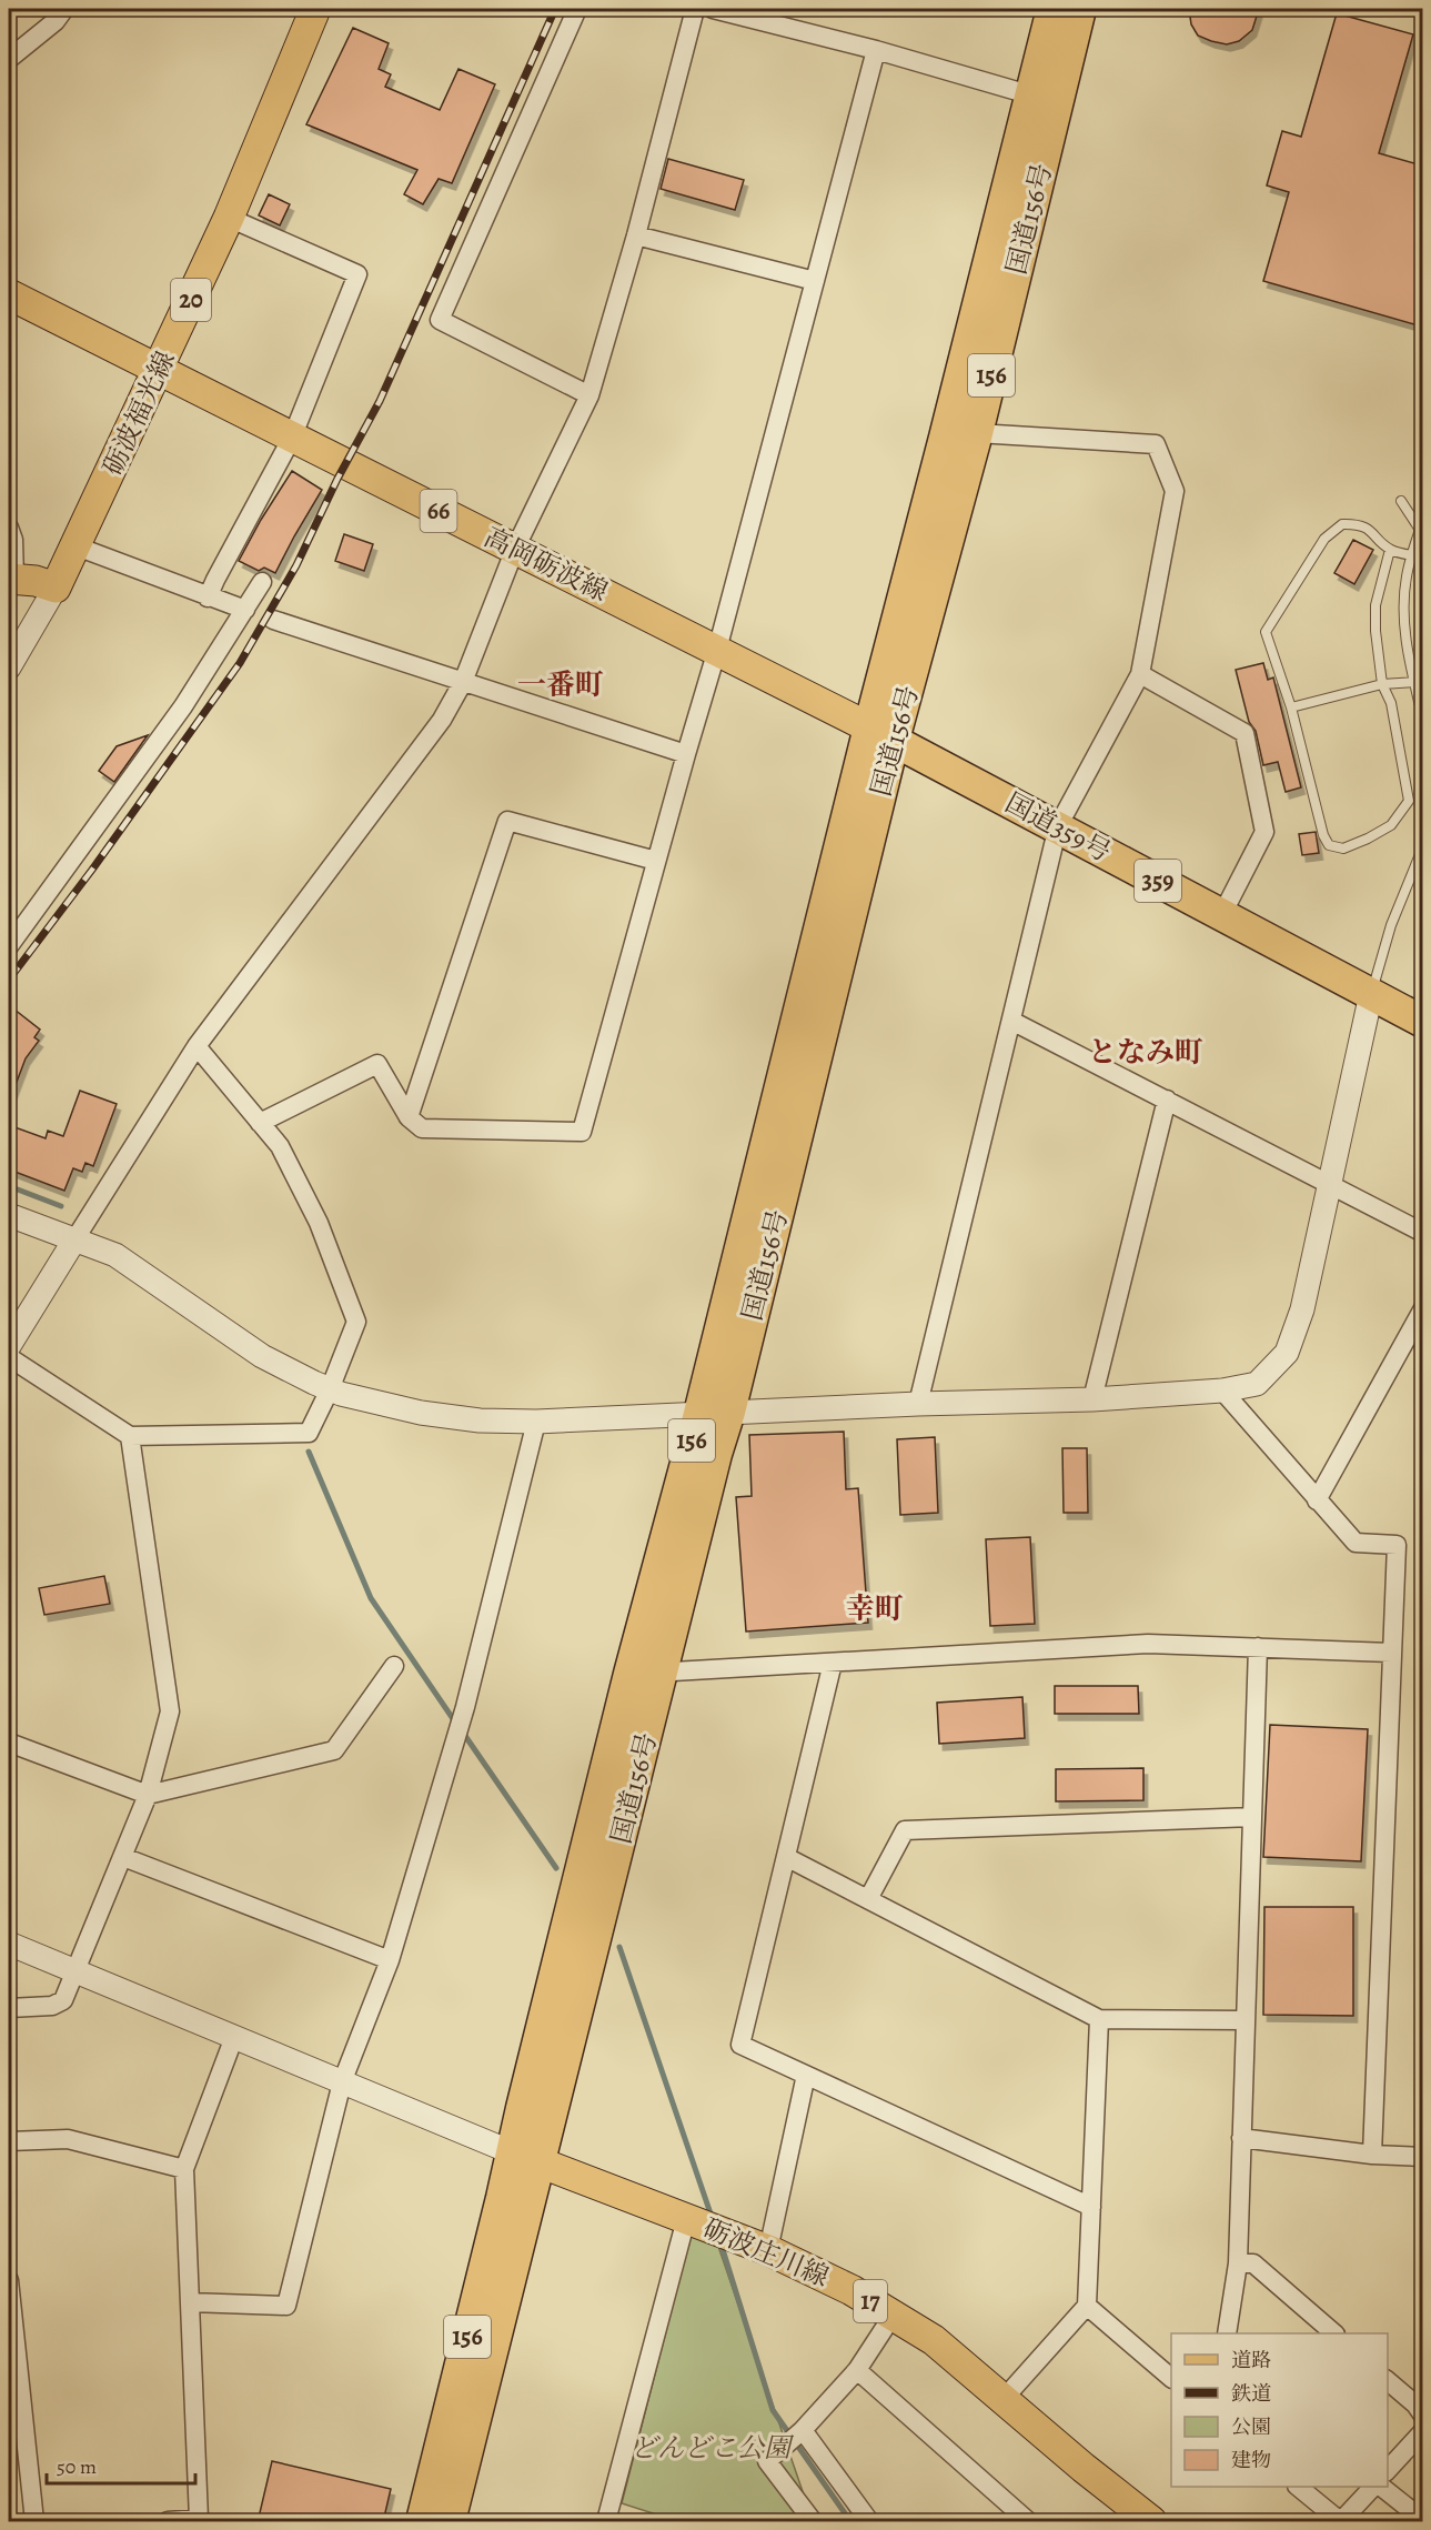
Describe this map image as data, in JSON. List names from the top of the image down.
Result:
{
  "streets": {
    "highway": [
      "国道156号",
      "156",
      "国道359号",
      "359"
    ],
    "main road": [
      "20",
      "砺波福光線",
      "66",
      "高岡砺波線",
      "砺波庄川線",
      "17"
    ]
  },
  "crossings": [
    ["国道156号", "高岡砺波線"],
    ["国道156号", "国道359号"],
    ["国道156号", "砺波庄川線"],
    ["砺波福光線", "高岡砺波線"],
    ["高岡砺波線", "国道359号"]
  ],
  "districts": ["一番町", "となみ町", "幸町"],
  "parks": ["どんどこ公園"],
  "legend": [
    "道路",
    "鉄道",
    "公園",
    "建物"
  ],
  "scale_bar": "50 m"
}
